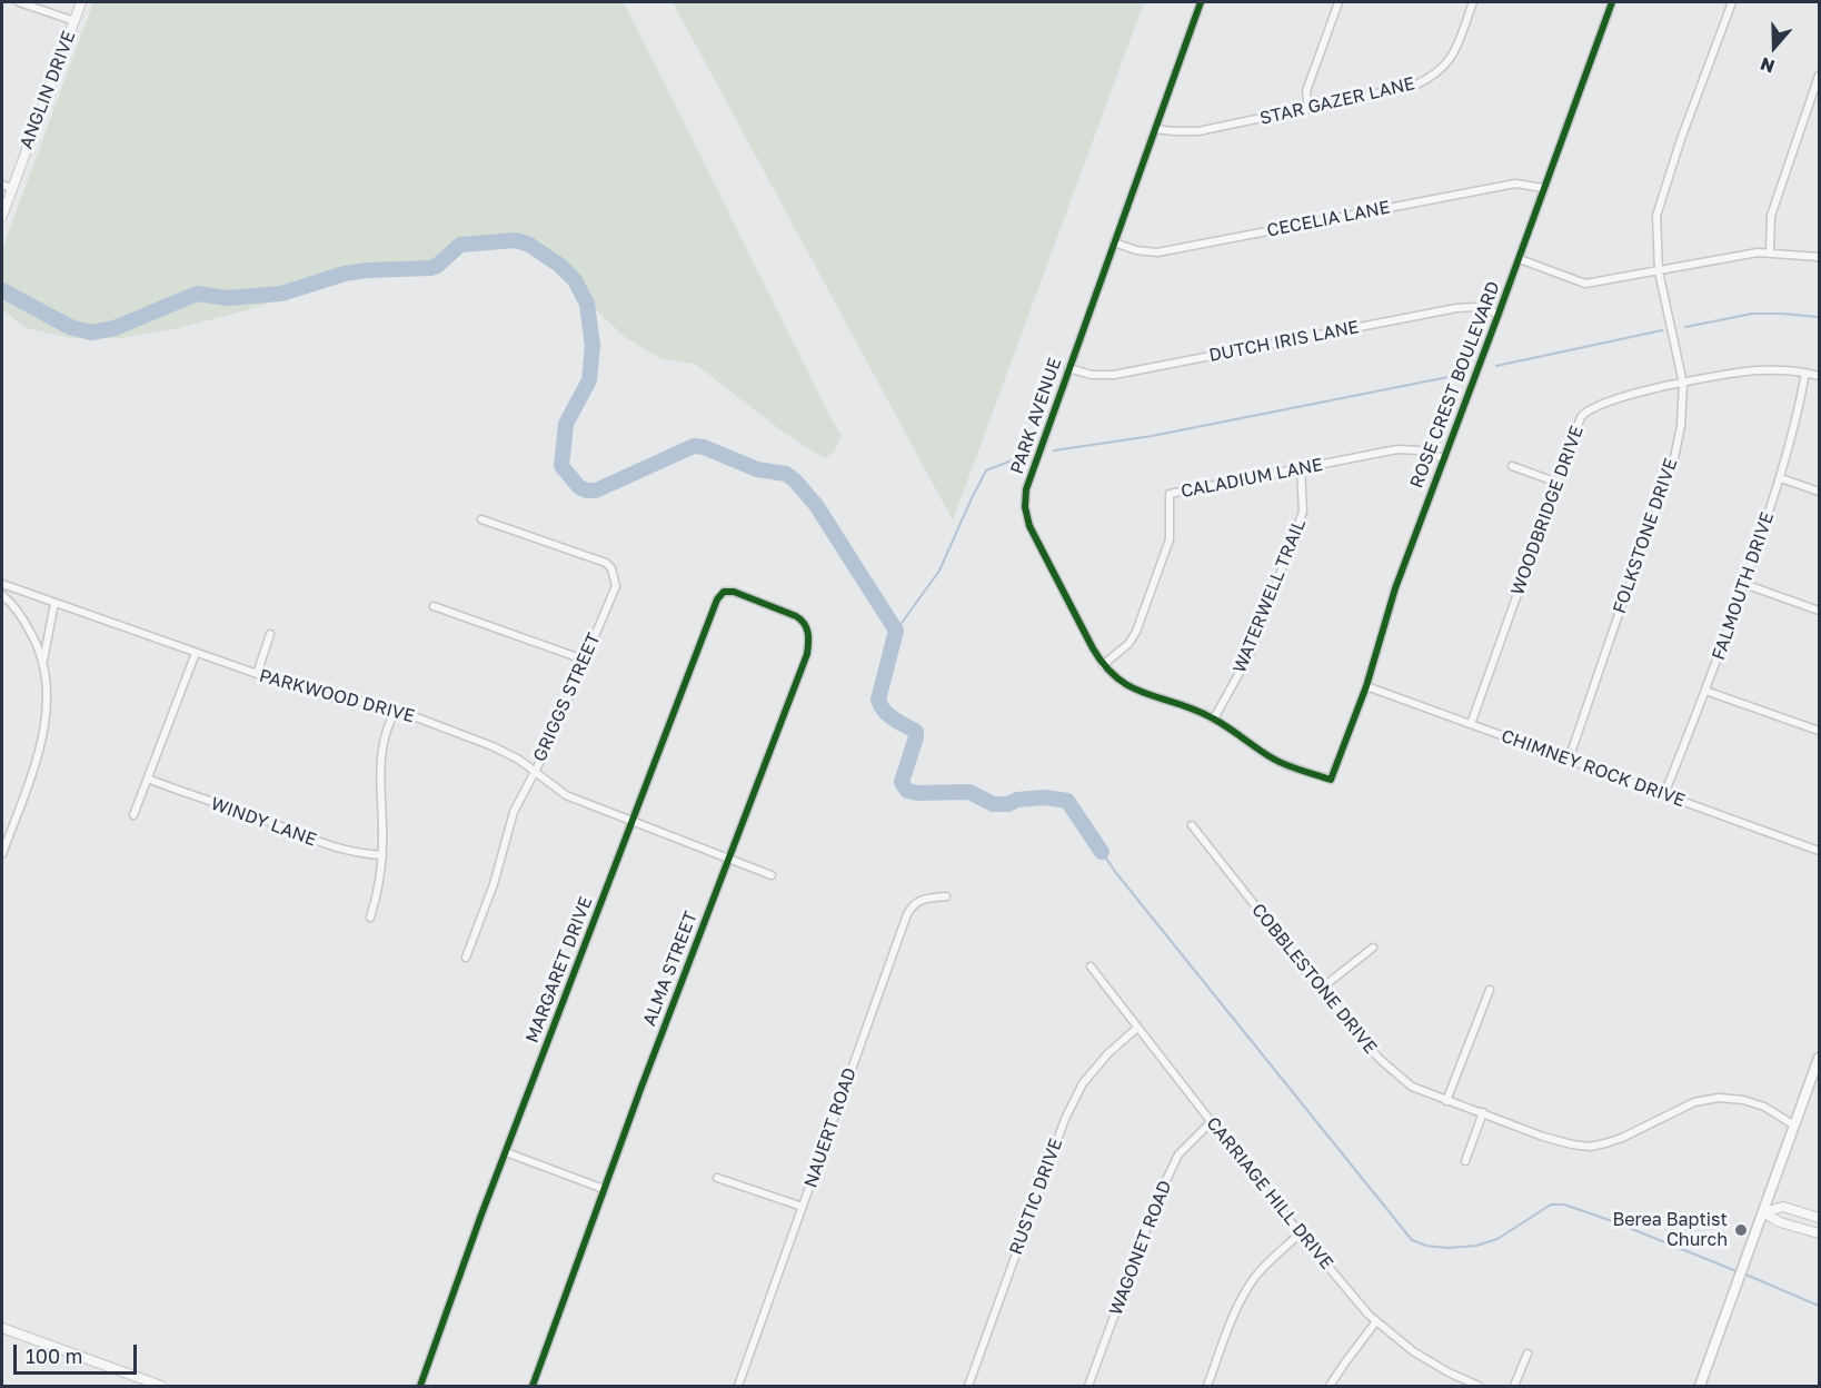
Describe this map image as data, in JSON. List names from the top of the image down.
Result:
{
  "streets": {
    "street": [
      "ANGLIN DRIVE",
      "STAR GAZER LANE",
      "CECELIA LANE",
      "DUTCH IRIS LANE",
      "ROSE CREST BOULEVARD",
      "PARK AVENUE",
      "CALADIUM LANE",
      "WOODBRIDGE DRIVE",
      "FOLKSTONE DRIVE",
      "FALMOUTH DRIVE",
      "WATERWELL TRAIL",
      "PARKWOOD DRIVE",
      "GRIGGS STREET",
      "CHIMNEY ROCK DRIVE",
      "WINDY LANE",
      "ALMA STREET",
      "MARGARET DRIVE",
      "COBBLESTONE DRIVE",
      "NAUERT ROAD",
      "CARRIAGE HILL DRIVE",
      "RUSTIC DRIVE",
      "WAGONET ROAD"
    ]
  },
  "crossings": [
    ["STAR GAZER LANE", "PARK AVENUE"],
    ["CECELIA LANE", "ROSE CREST BOULEVARD"],
    ["CECELIA LANE", "PARK AVENUE"],
    ["DUTCH IRIS LANE", "ROSE CREST BOULEVARD"],
    ["DUTCH IRIS LANE", "PARK AVENUE"],
    ["ROSE CREST BOULEVARD", "PARK AVENUE"],
    ["ROSE CREST BOULEVARD", "CALADIUM LANE"],
    ["ROSE CREST BOULEVARD", "CHIMNEY ROCK DRIVE"],
    ["PARK AVENUE", "CALADIUM LANE"],
    ["PARK AVENUE", "WATERWELL TRAIL"],
    ["CALADIUM LANE", "WATERWELL TRAIL"],
    ["WOODBRIDGE DRIVE", "FOLKSTONE DRIVE"],
    ["WOODBRIDGE DRIVE", "FALMOUTH DRIVE"],
    ["WOODBRIDGE DRIVE", "CHIMNEY ROCK DRIVE"],
    ["FOLKSTONE DRIVE", "CHIMNEY ROCK DRIVE"],
    ["FALMOUTH DRIVE", "CHIMNEY ROCK DRIVE"],
    ["PARKWOOD DRIVE", "GRIGGS STREET"],
    ["PARKWOOD DRIVE", "ALMA STREET"],
    ["PARKWOOD DRIVE", "MARGARET DRIVE"],
    ["ALMA STREET", "MARGARET DRIVE"],
    ["CARRIAGE HILL DRIVE", "RUSTIC DRIVE"],
    ["CARRIAGE HILL DRIVE", "WAGONET ROAD"]
  ],
  "places": ["Berea Baptist Church"],
  "scale_bar": "100 m",
  "north": "bottom"
}
